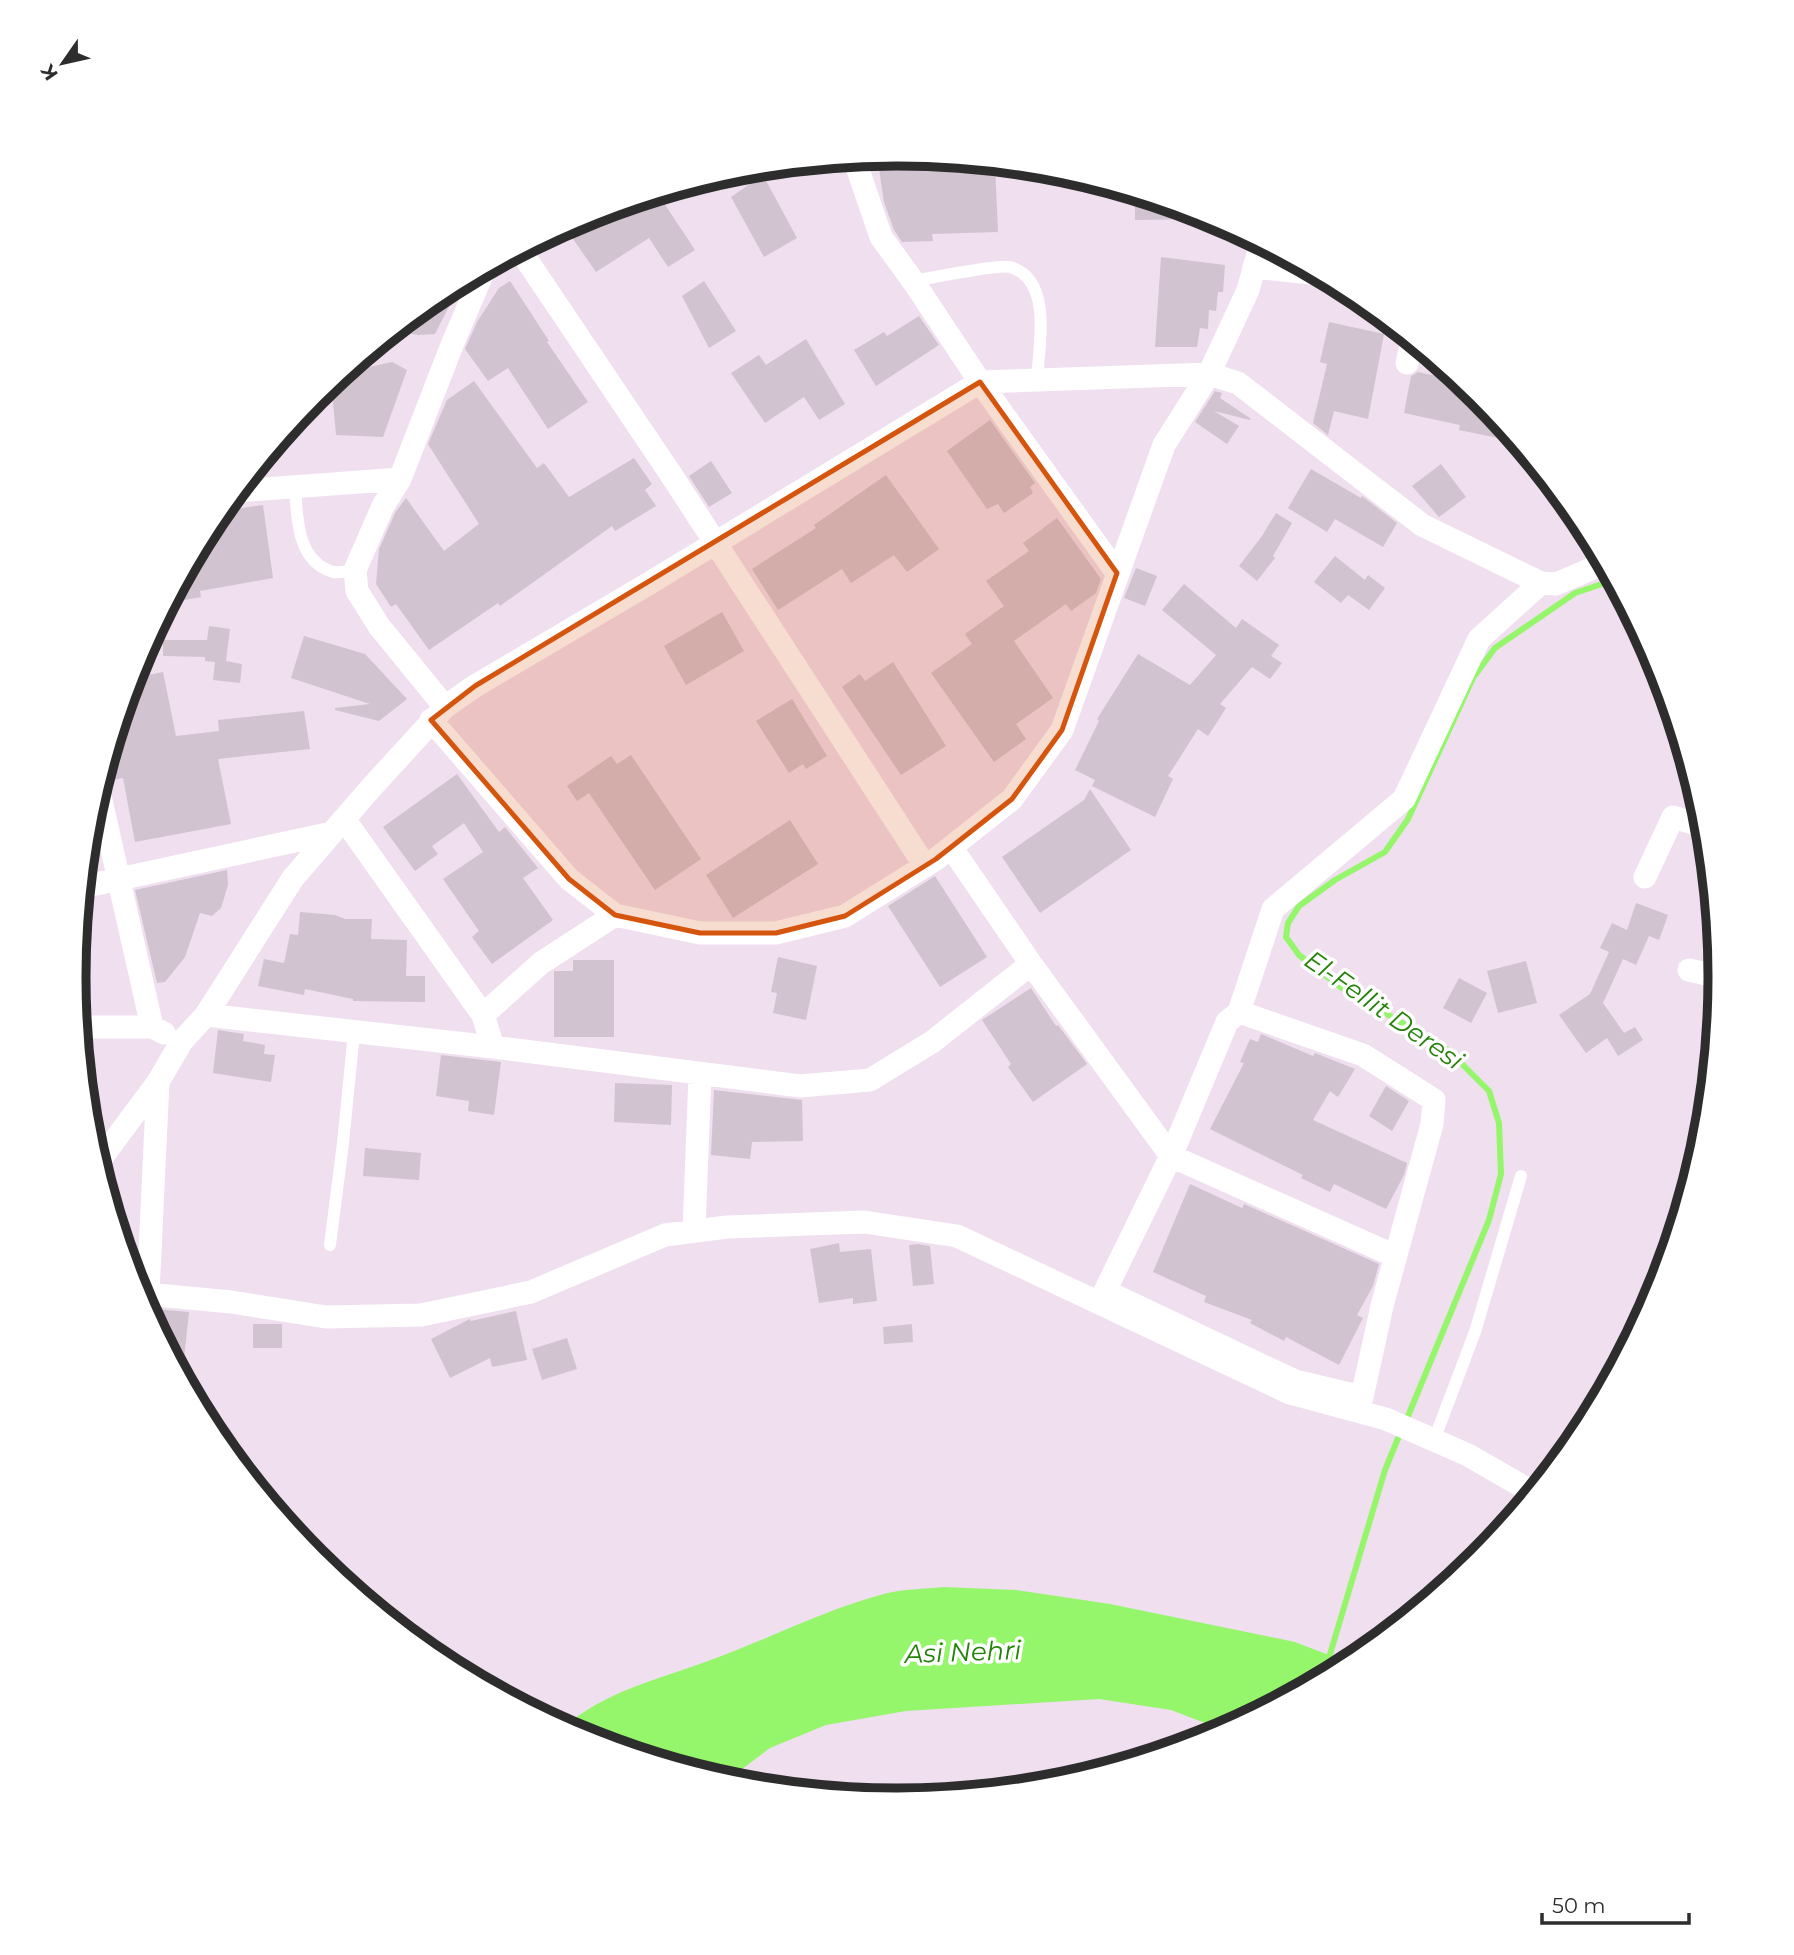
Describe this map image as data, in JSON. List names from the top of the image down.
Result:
{
  "water": ["El-Fellit Deresi", "Asi Nehri"],
  "scale_bar": "50 m",
  "north": "bottom left"
}
